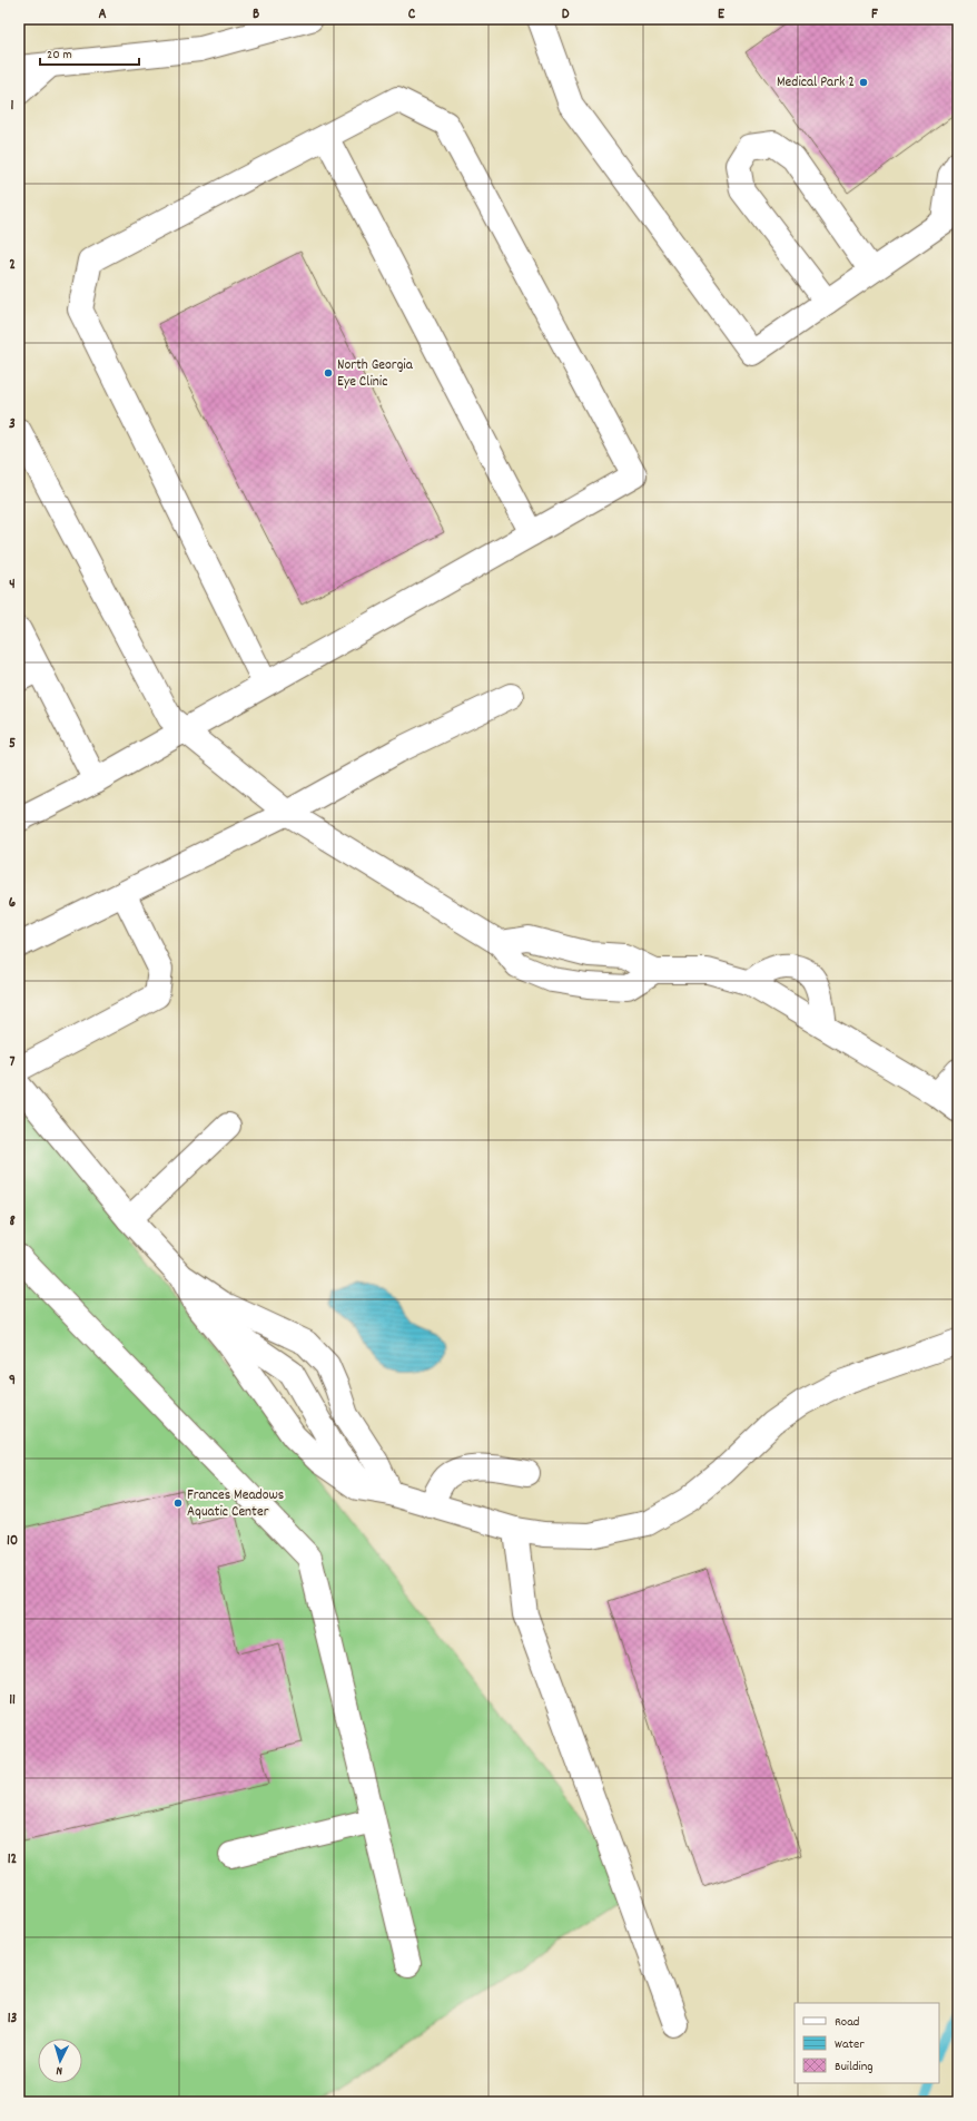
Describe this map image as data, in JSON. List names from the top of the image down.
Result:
{
  "places": ["Medical Park 2", "North Georgia Eye Clinic", "Frances Meadows Aquatic Center"],
  "legend": ["Road", "Water", "Building"],
  "scale_bar": "20 m",
  "north": "bottom",
  "grid": {
    "columns": [
      "A",
      "B",
      "C",
      "D",
      "E",
      "F"
    ],
    "rows": [
      "1",
      "2",
      "3",
      "4",
      "5",
      "6",
      "7",
      "8",
      "9",
      "10",
      "11",
      "12",
      "13"
    ]
  }
}
